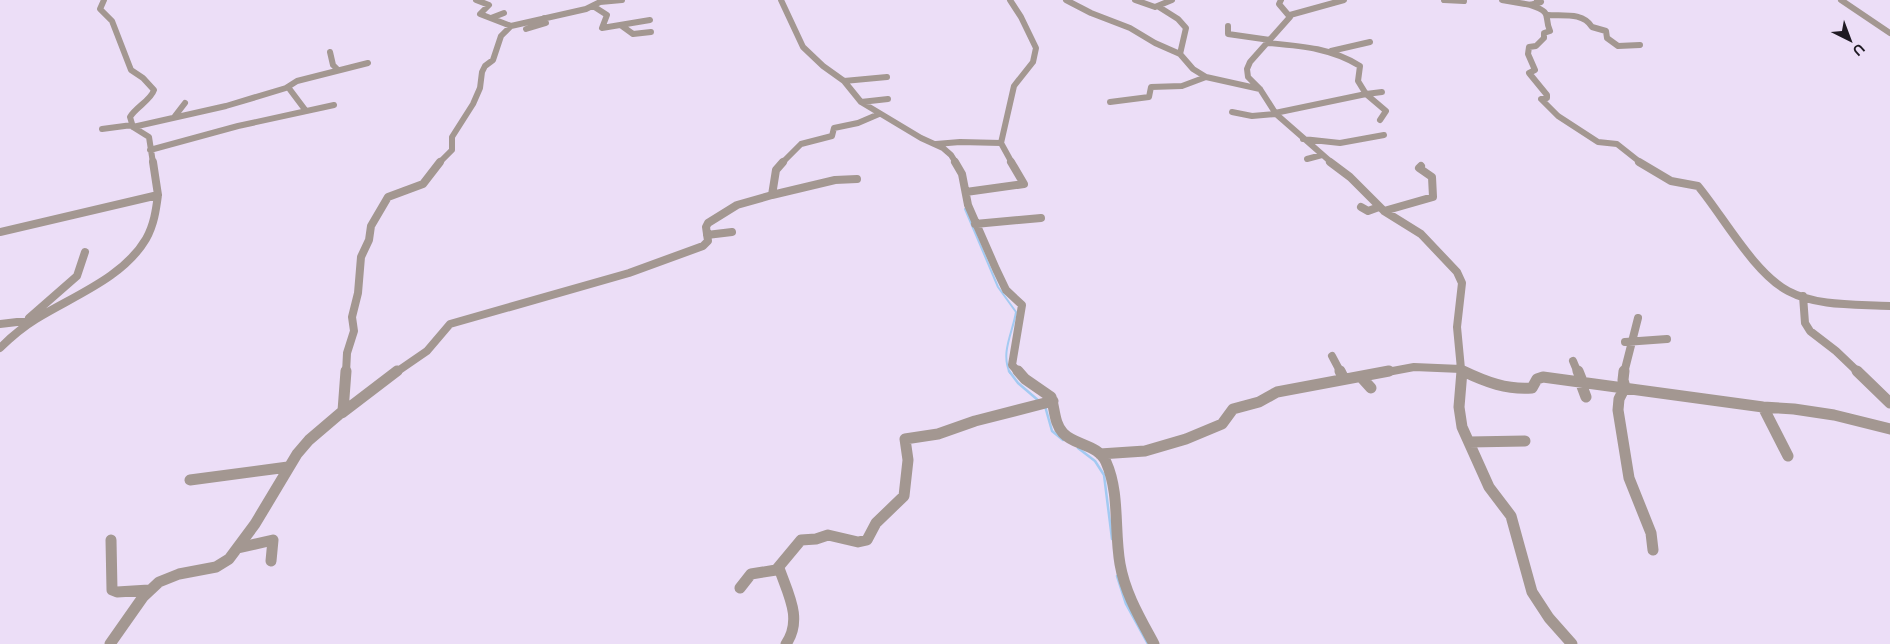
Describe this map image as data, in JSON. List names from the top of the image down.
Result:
{
  "north": "bottom right"
}
